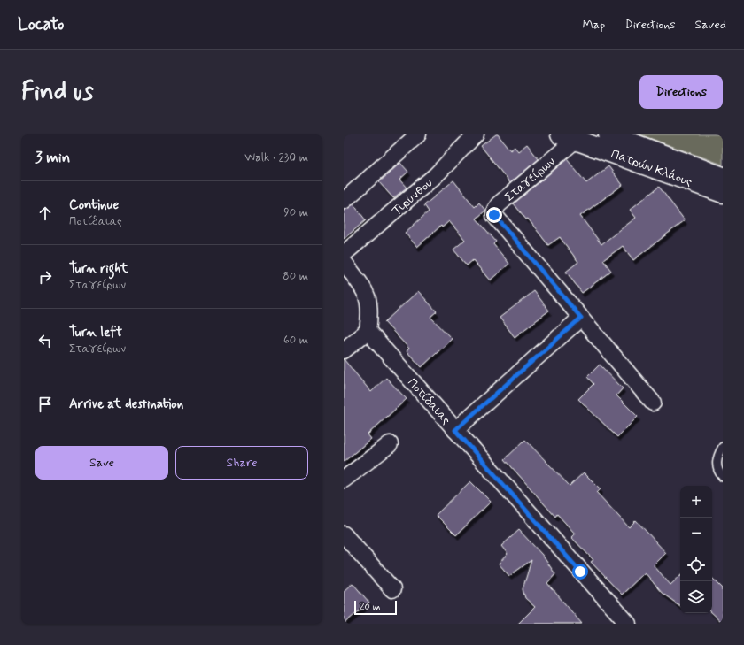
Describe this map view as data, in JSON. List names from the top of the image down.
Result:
{
  "streets": {
    "main road": ["Πατρών Κλάους"],
    "street": ["Σταγείρων", "Τιρύνθου", "Ποτίδαιας"]
  },
  "crossings": [
    ["Πατρών Κλάους", "Σταγείρων"]
  ],
  "scale_bar": "20 m",
  "page": {
    "header": "Locato",
    "nav": ["Map", "Directions", "Saved"],
    "buttons": [
      "Directions",
      ["Save", "Share"]
    ],
    "title": "Find us",
    "heading": ["3 min", "Walk · 230 m"],
    "list": [
      ["Continue", "Ποτίδαιας", "90 m"],
      ["Turn right", "Σταγείρων", "80 m"],
      ["Turn left", "Σταγείρων", "60 m"],
      "Arrive at destination"
    ],
    "map_buttons": ["+", "−"],
    "scale": "20 m"
  }
}
